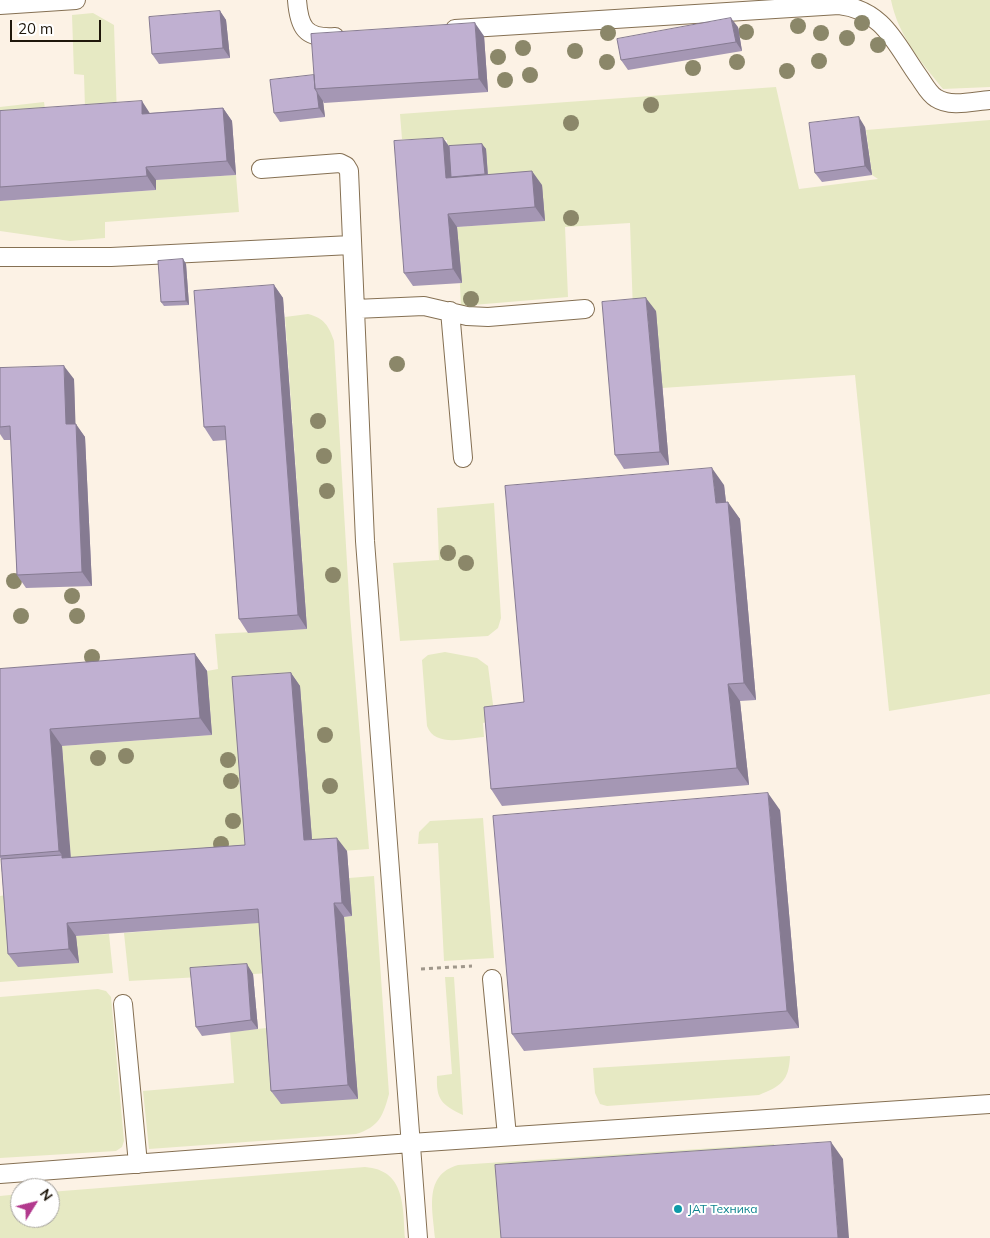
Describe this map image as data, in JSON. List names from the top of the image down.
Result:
{
  "places": ["ЈАТ Техника"],
  "scale_bar": "20 m",
  "north": "top right"
}
